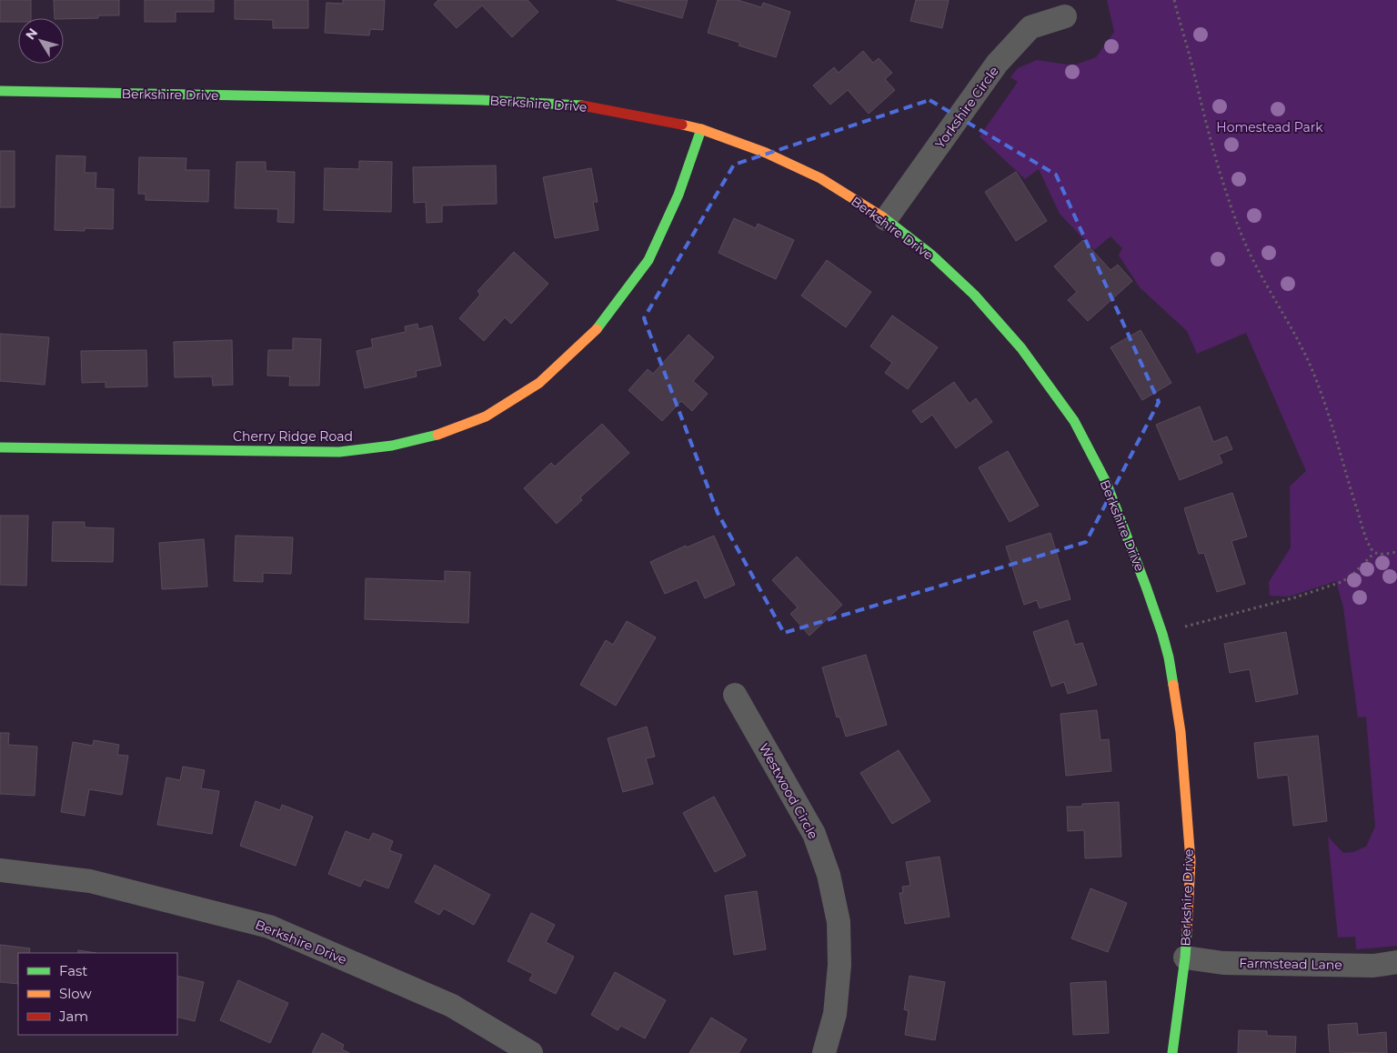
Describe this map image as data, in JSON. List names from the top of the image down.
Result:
{
  "streets": {
    "street": [
      "Berkshire Drive",
      "Yorkshire Circle",
      "Cherry Ridge Road",
      "Westwood Circle",
      "Farmstead Lane"
    ]
  },
  "crossings": [
    ["Berkshire Drive", "Yorkshire Circle"],
    ["Berkshire Drive", "Cherry Ridge Road"],
    ["Berkshire Drive", "Farmstead Lane"]
  ],
  "parks": ["Homestead Park"],
  "legend": ["Fast", "Slow", "Jam"],
  "north": "top left"
}
